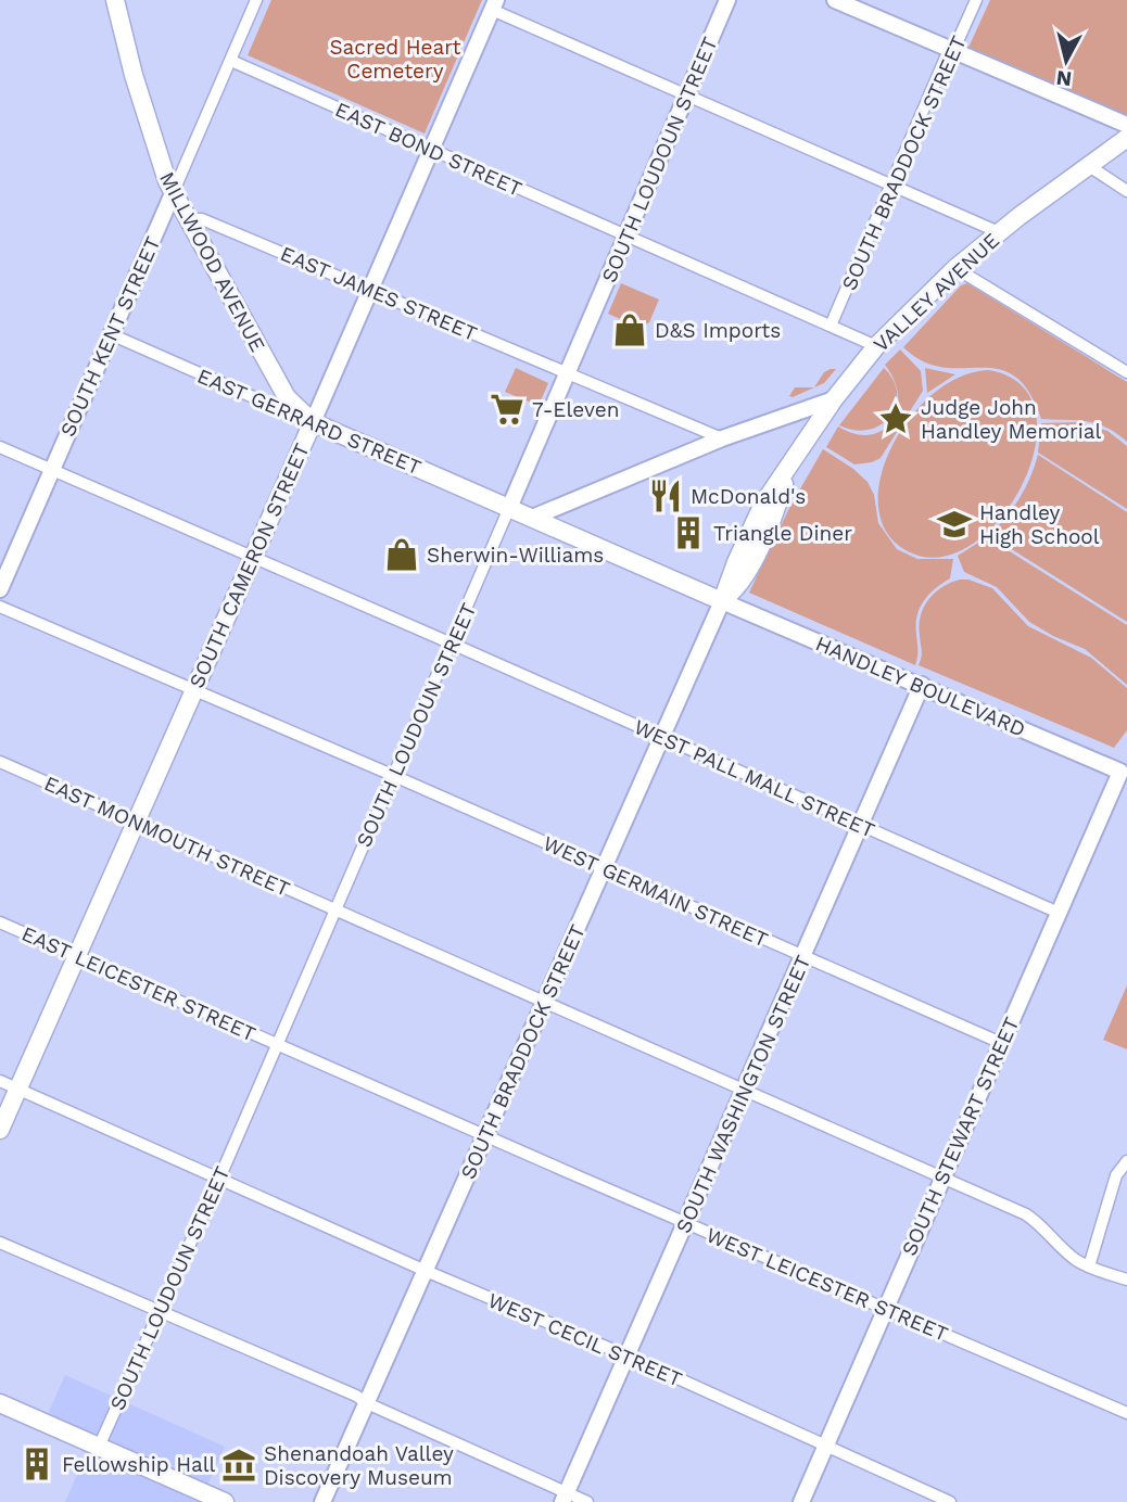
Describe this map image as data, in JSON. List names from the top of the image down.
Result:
{
  "streets": {
    "main road": [
      "SOUTH BRADDOCK STREET",
      "MILLWOOD AVENUE",
      "VALLEY AVENUE",
      "EAST GERRARD STREET",
      "SOUTH CAMERON STREET"
    ],
    "street": [
      "EAST BOND STREET",
      "SOUTH LOUDOUN STREET",
      "EAST JAMES STREET",
      "SOUTH KENT STREET",
      "HANDLEY BOULEVARD",
      "WEST PALL MALL STREET",
      "EAST MONMOUTH STREET",
      "WEST GERMAIN STREET",
      "EAST LEICESTER STREET",
      "SOUTH WASHINGTON STREET",
      "SOUTH STEWART STREET",
      "WEST LEICESTER STREET",
      "WEST CECIL STREET"
    ]
  },
  "crossings": [
    ["EAST BOND STREET", "SOUTH LOUDOUN STREET"],
    ["EAST BOND STREET", "SOUTH BRADDOCK STREET"],
    ["EAST BOND STREET", "VALLEY AVENUE"],
    ["EAST BOND STREET", "SOUTH KENT STREET"],
    ["EAST BOND STREET", "SOUTH CAMERON STREET"],
    ["SOUTH LOUDOUN STREET", "EAST JAMES STREET"],
    ["SOUTH LOUDOUN STREET", "EAST GERRARD STREET"],
    ["SOUTH LOUDOUN STREET", "WEST PALL MALL STREET"],
    ["SOUTH LOUDOUN STREET", "EAST MONMOUTH STREET"],
    ["SOUTH LOUDOUN STREET", "WEST GERMAIN STREET"],
    ["SOUTH LOUDOUN STREET", "EAST LEICESTER STREET"],
    ["SOUTH LOUDOUN STREET", "WEST LEICESTER STREET"],
    ["SOUTH LOUDOUN STREET", "WEST CECIL STREET"],
    ["SOUTH BRADDOCK STREET", "VALLEY AVENUE"],
    ["SOUTH BRADDOCK STREET", "EAST GERRARD STREET"],
    ["SOUTH BRADDOCK STREET", "HANDLEY BOULEVARD"],
    ["SOUTH BRADDOCK STREET", "WEST PALL MALL STREET"],
    ["SOUTH BRADDOCK STREET", "EAST MONMOUTH STREET"],
    ["SOUTH BRADDOCK STREET", "WEST GERMAIN STREET"],
    ["SOUTH BRADDOCK STREET", "WEST LEICESTER STREET"],
    ["SOUTH BRADDOCK STREET", "WEST CECIL STREET"],
    ["MILLWOOD AVENUE", "EAST JAMES STREET"],
    ["MILLWOOD AVENUE", "SOUTH KENT STREET"],
    ["MILLWOOD AVENUE", "EAST GERRARD STREET"],
    ["MILLWOOD AVENUE", "SOUTH CAMERON STREET"],
    ["EAST JAMES STREET", "SOUTH CAMERON STREET"],
    ["SOUTH KENT STREET", "EAST GERRARD STREET"],
    ["SOUTH KENT STREET", "WEST PALL MALL STREET"],
    ["EAST GERRARD STREET", "SOUTH CAMERON STREET"],
    ["EAST GERRARD STREET", "HANDLEY BOULEVARD"],
    ["SOUTH CAMERON STREET", "WEST PALL MALL STREET"],
    ["SOUTH CAMERON STREET", "EAST MONMOUTH STREET"],
    ["SOUTH CAMERON STREET", "WEST GERMAIN STREET"],
    ["SOUTH CAMERON STREET", "EAST LEICESTER STREET"],
    ["SOUTH CAMERON STREET", "WEST CECIL STREET"],
    ["HANDLEY BOULEVARD", "SOUTH WASHINGTON STREET"],
    ["HANDLEY BOULEVARD", "SOUTH STEWART STREET"],
    ["WEST PALL MALL STREET", "SOUTH WASHINGTON STREET"],
    ["WEST PALL MALL STREET", "SOUTH STEWART STREET"],
    ["EAST MONMOUTH STREET", "SOUTH WASHINGTON STREET"],
    ["EAST MONMOUTH STREET", "SOUTH STEWART STREET"],
    ["WEST GERMAIN STREET", "SOUTH WASHINGTON STREET"],
    ["WEST GERMAIN STREET", "SOUTH STEWART STREET"],
    ["EAST LEICESTER STREET", "WEST LEICESTER STREET"],
    ["SOUTH WASHINGTON STREET", "WEST LEICESTER STREET"],
    ["SOUTH WASHINGTON STREET", "WEST CECIL STREET"],
    ["SOUTH STEWART STREET", "WEST LEICESTER STREET"],
    ["SOUTH STEWART STREET", "WEST CECIL STREET"]
  ],
  "parks": ["Sacred Heart Cemetery"],
  "places": {
    "shop": ["D&S Imports", "Sherwin-Williams"],
    "supermarket": ["7-Eleven"],
    "place": ["Judge John Handley Memorial"],
    "restaurant": ["McDonald's"],
    "school or university": ["Handley High School"],
    "building": ["Triangle Diner", "Fellowship Hall"],
    "museum": ["Shenandoah Valley Discovery Museum"]
  },
  "north": "bottom"
}
